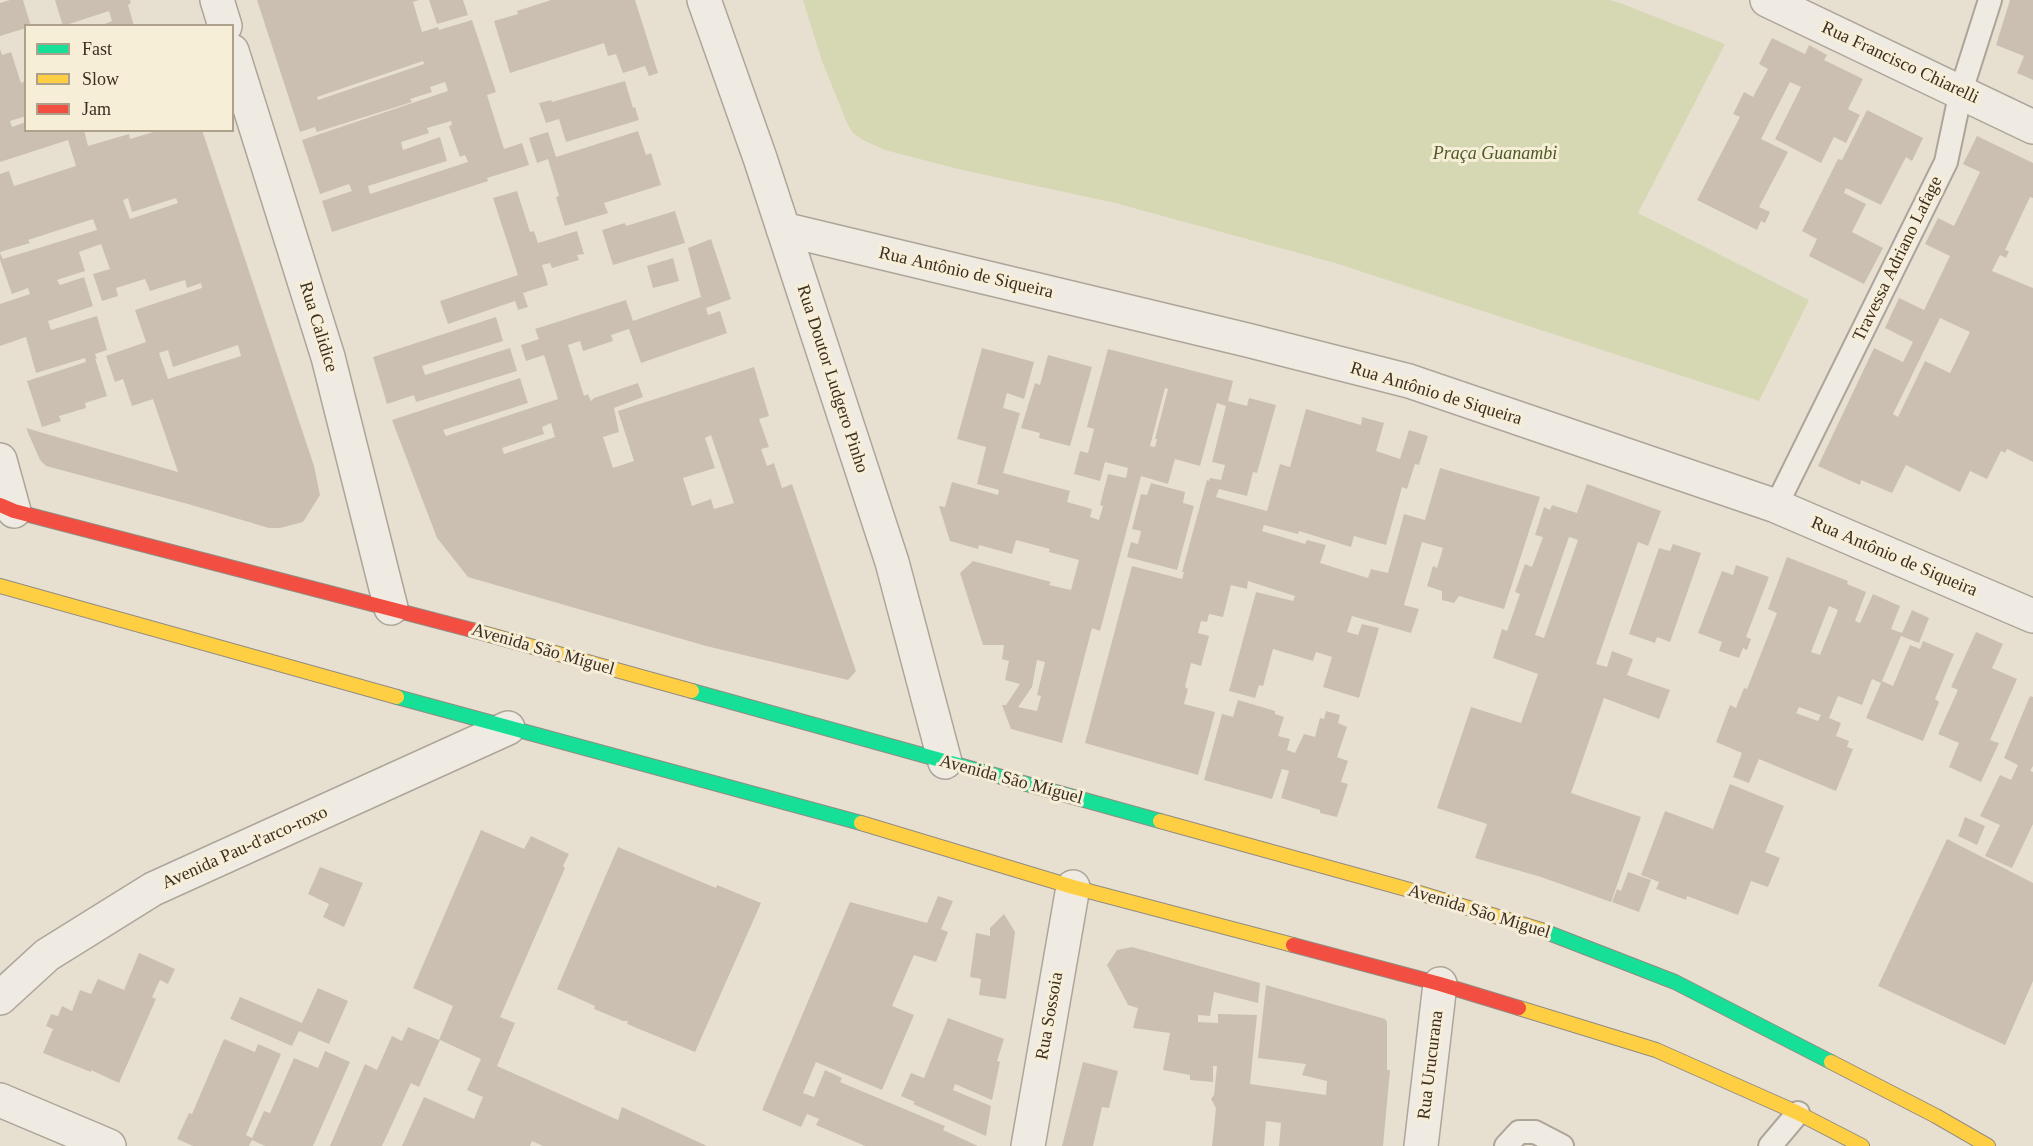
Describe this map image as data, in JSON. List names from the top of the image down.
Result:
{
  "streets": {
    "main road": ["Avenida São Miguel"],
    "street": [
      "Rua Francisco Chiarelli",
      "Rua Antônio de Siqueira",
      "Rua Calidice",
      "Rua Doutor Ludgero Pinho",
      "Avenida Pau-d'arco-roxo",
      "Rua Sossoia",
      "Rua Urucurana"
    ],
    "lane": ["Travessa Adriano Lafage"]
  },
  "crossings": [
    ["Rua Francisco Chiarelli", "Travessa Adriano Lafage"],
    ["Travessa Adriano Lafage", "Rua Antônio de Siqueira"],
    ["Rua Antônio de Siqueira", "Rua Doutor Ludgero Pinho"],
    ["Rua Calidice", "Avenida São Miguel"],
    ["Rua Doutor Ludgero Pinho", "Avenida São Miguel"]
  ],
  "parks": ["Praça Guanambi"],
  "legend": ["Fast", "Slow", "Jam"]
}
